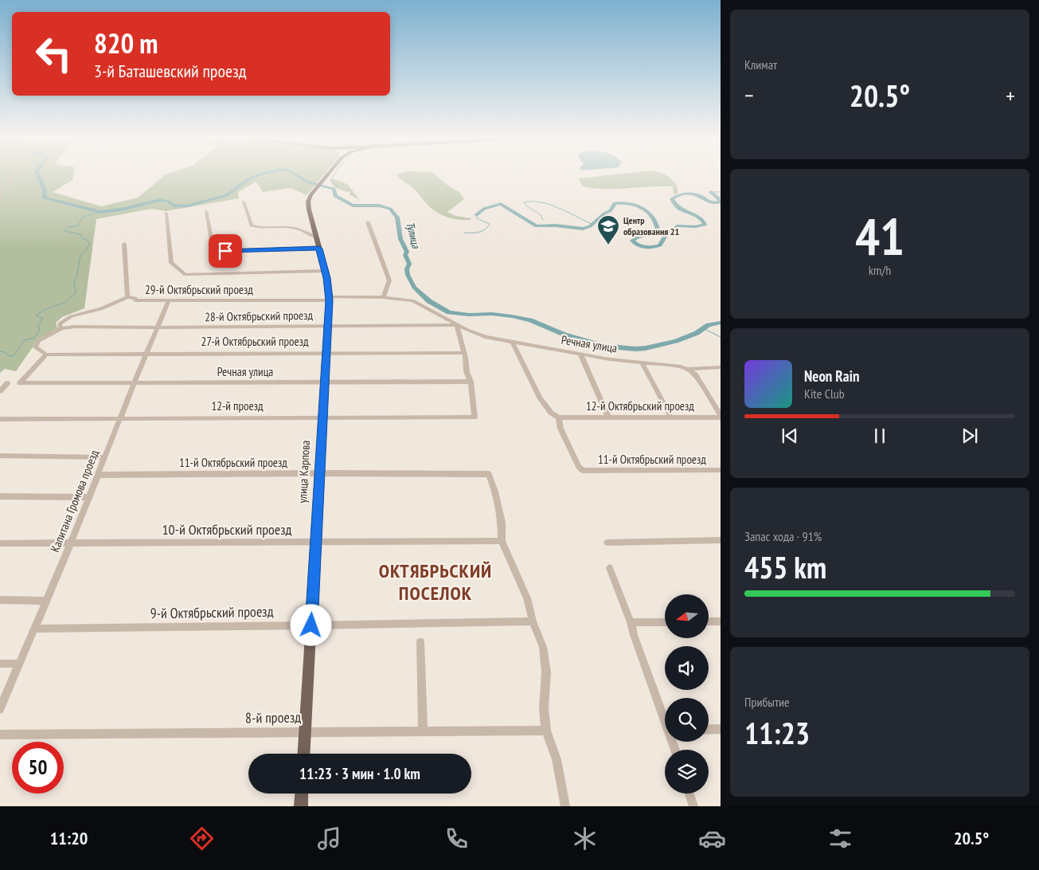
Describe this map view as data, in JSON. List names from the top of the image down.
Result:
{
  "streets": {
    "main road": ["улица Карпова"],
    "street": [
      "29-й Октябрьский проезд",
      "28-й Октябрьский проезд",
      "27-й Октябрьский проезд",
      "Речная улица",
      "12-й проезд",
      "12-й Октябрьский проезд",
      "11-й Октябрьский проезд",
      "Капитана Громова проезд",
      "10-й Октябрьский проезд",
      "9-й Октябрьский проезд",
      "8-й проезд"
    ]
  },
  "crossings": [
    ["29-й Октябрьский проезд", "28-й Октябрьский проезд"],
    ["29-й Октябрьский проезд", "Речная улица"],
    ["29-й Октябрьский проезд", "улица Карпова"],
    ["29-й Октябрьский проезд", "Капитана Громова проезд"],
    ["28-й Октябрьский проезд", "Речная улица"],
    ["28-й Октябрьский проезд", "улица Карпова"],
    ["28-й Октябрьский проезд", "Капитана Громова проезд"],
    ["27-й Октябрьский проезд", "Речная улица"],
    ["27-й Октябрьский проезд", "улица Карпова"],
    ["27-й Октябрьский проезд", "Капитана Громова проезд"],
    ["Речная улица", "12-й проезд"],
    ["Речная улица", "улица Карпова"],
    ["Речная улица", "Капитана Громова проезд"],
    ["12-й проезд", "улица Карпова"],
    ["12-й проезд", "Капитана Громова проезд"],
    ["12-й Октябрьский проезд", "11-й Октябрьский проезд"],
    ["11-й Октябрьский проезд", "улица Карпова"],
    ["11-й Октябрьский проезд", "Капитана Громова проезд"],
    ["11-й Октябрьский проезд", "10-й Октябрьский проезд"],
    ["улица Карпова", "10-й Октябрьский проезд"],
    ["улица Карпова", "9-й Октябрьский проезд"],
    ["улица Карпова", "8-й проезд"],
    ["Капитана Громова проезд", "10-й Октябрьский проезд"],
    ["Капитана Громова проезд", "9-й Октябрьский проезд"]
  ],
  "districts": ["ОКТЯБРЬСКИЙ ПОСЕЛОК"],
  "water": ["Тулица"],
  "places": {
    "school or university": ["Центр образования 21"]
  },
  "north": "left",
  "page": {
    "tile": [
      "Климат",
      ["41", "km/h"],
      ["Запас хода · 91%", "455 km"],
      ["Прибытие", "11:23"]
    ],
    "turn": ["820 m", "3-й Баташевский проезд"],
    "heat": ["−", "20.5°", "+"],
    "song": ["Neon Rain", "Kite Club"],
    "limit": "50",
    "trip": "11:23 · 3 мин · 1.0 km",
    "tabs": ["11:20", "20.5°"]
  }
}
